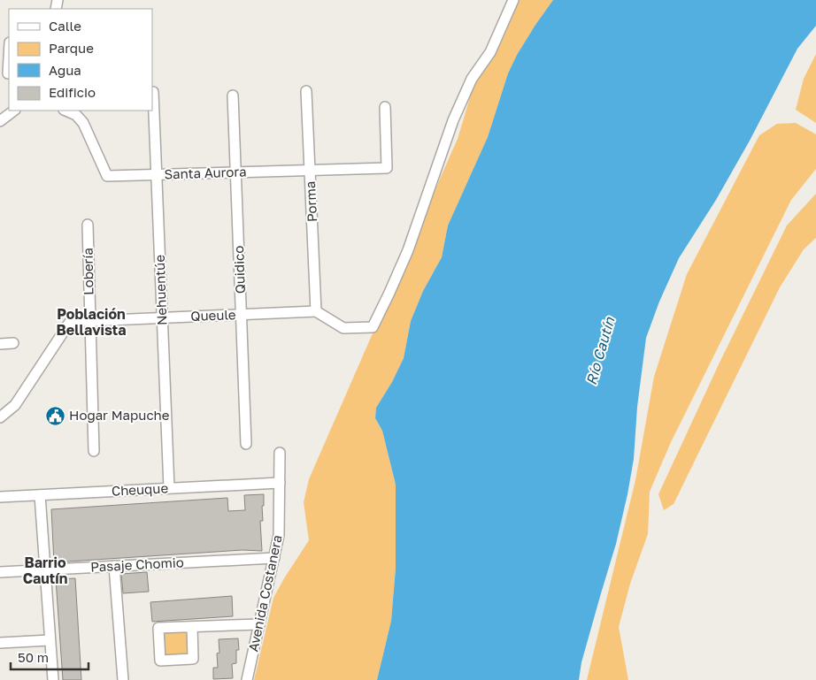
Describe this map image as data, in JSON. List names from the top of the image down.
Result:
{
  "streets": {
    "street": [
      "Santa Aurora",
      "Porma",
      "Quidico",
      "Lobería",
      "Nehuentúe",
      "Queule",
      "Cheuque",
      "Pasaje Chomio",
      "Avenida Costanera"
    ]
  },
  "crossings": [
    ["Santa Aurora", "Porma"],
    ["Santa Aurora", "Quidico"],
    ["Santa Aurora", "Nehuentúe"],
    ["Porma", "Queule"],
    ["Quidico", "Queule"],
    ["Lobería", "Queule"],
    ["Nehuentúe", "Queule"],
    ["Nehuentúe", "Cheuque"],
    ["Cheuque", "Avenida Costanera"],
    ["Pasaje Chomio", "Avenida Costanera"]
  ],
  "districts": ["Población Bellavista", "Barrio Cautín"],
  "water": ["Río Cautín"],
  "places": {
    "public building": ["Hogar Mapuche"]
  },
  "legend": [
    "Calle",
    "Parque",
    "Agua",
    "Edificio"
  ],
  "scale_bar": "50 m"
}
